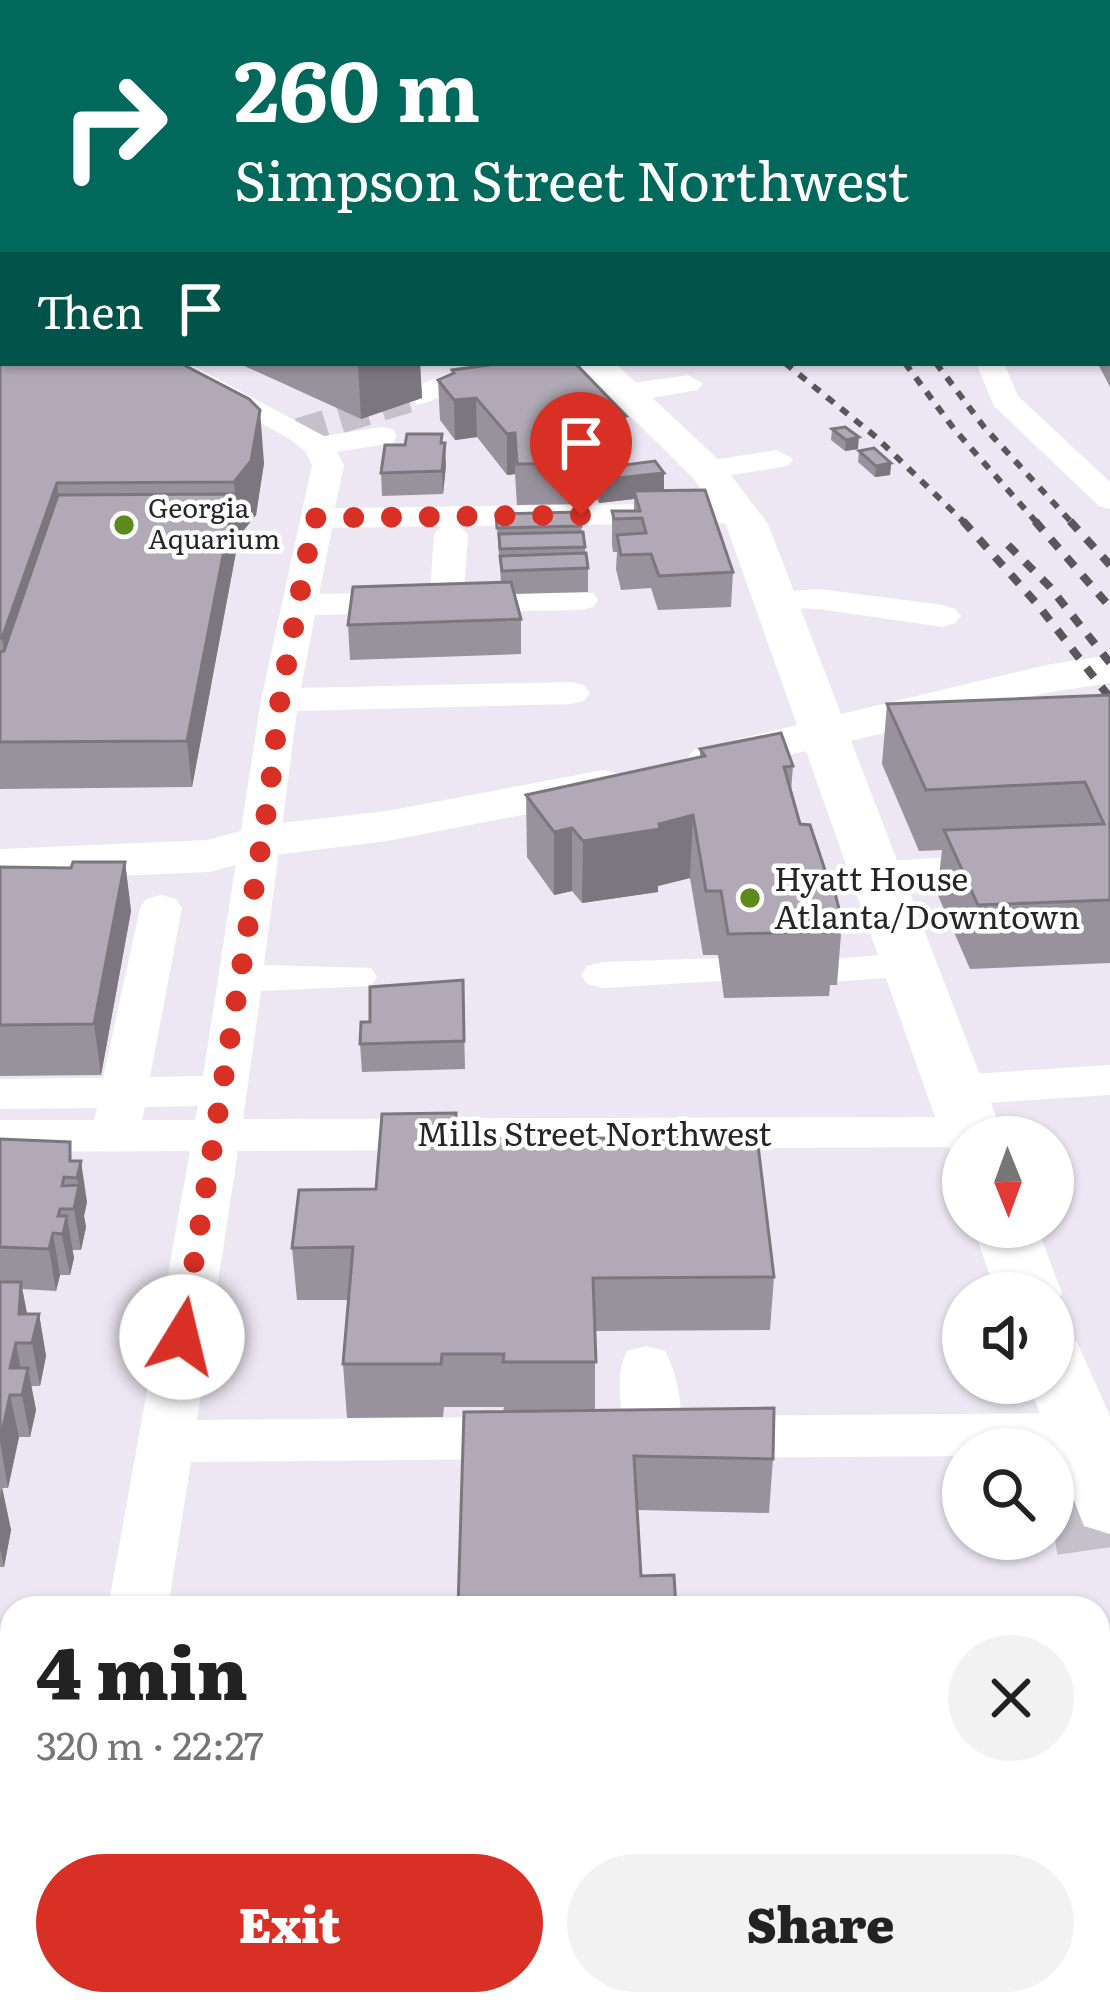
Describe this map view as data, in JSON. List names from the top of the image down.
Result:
{
  "streets": {
    "street": ["Mills Street Northwest"]
  },
  "places": ["Georgia Aquarium", "Hyatt House Atlanta/Downtown"],
  "north": "bottom",
  "page": {
    "turn": ["260 m", "Simpson Street Northwest"],
    "then": "Then",
    "heading": ["4 min", "320 m · 22:27"],
    "buttons": ["Exit", "Share"]
  }
}
